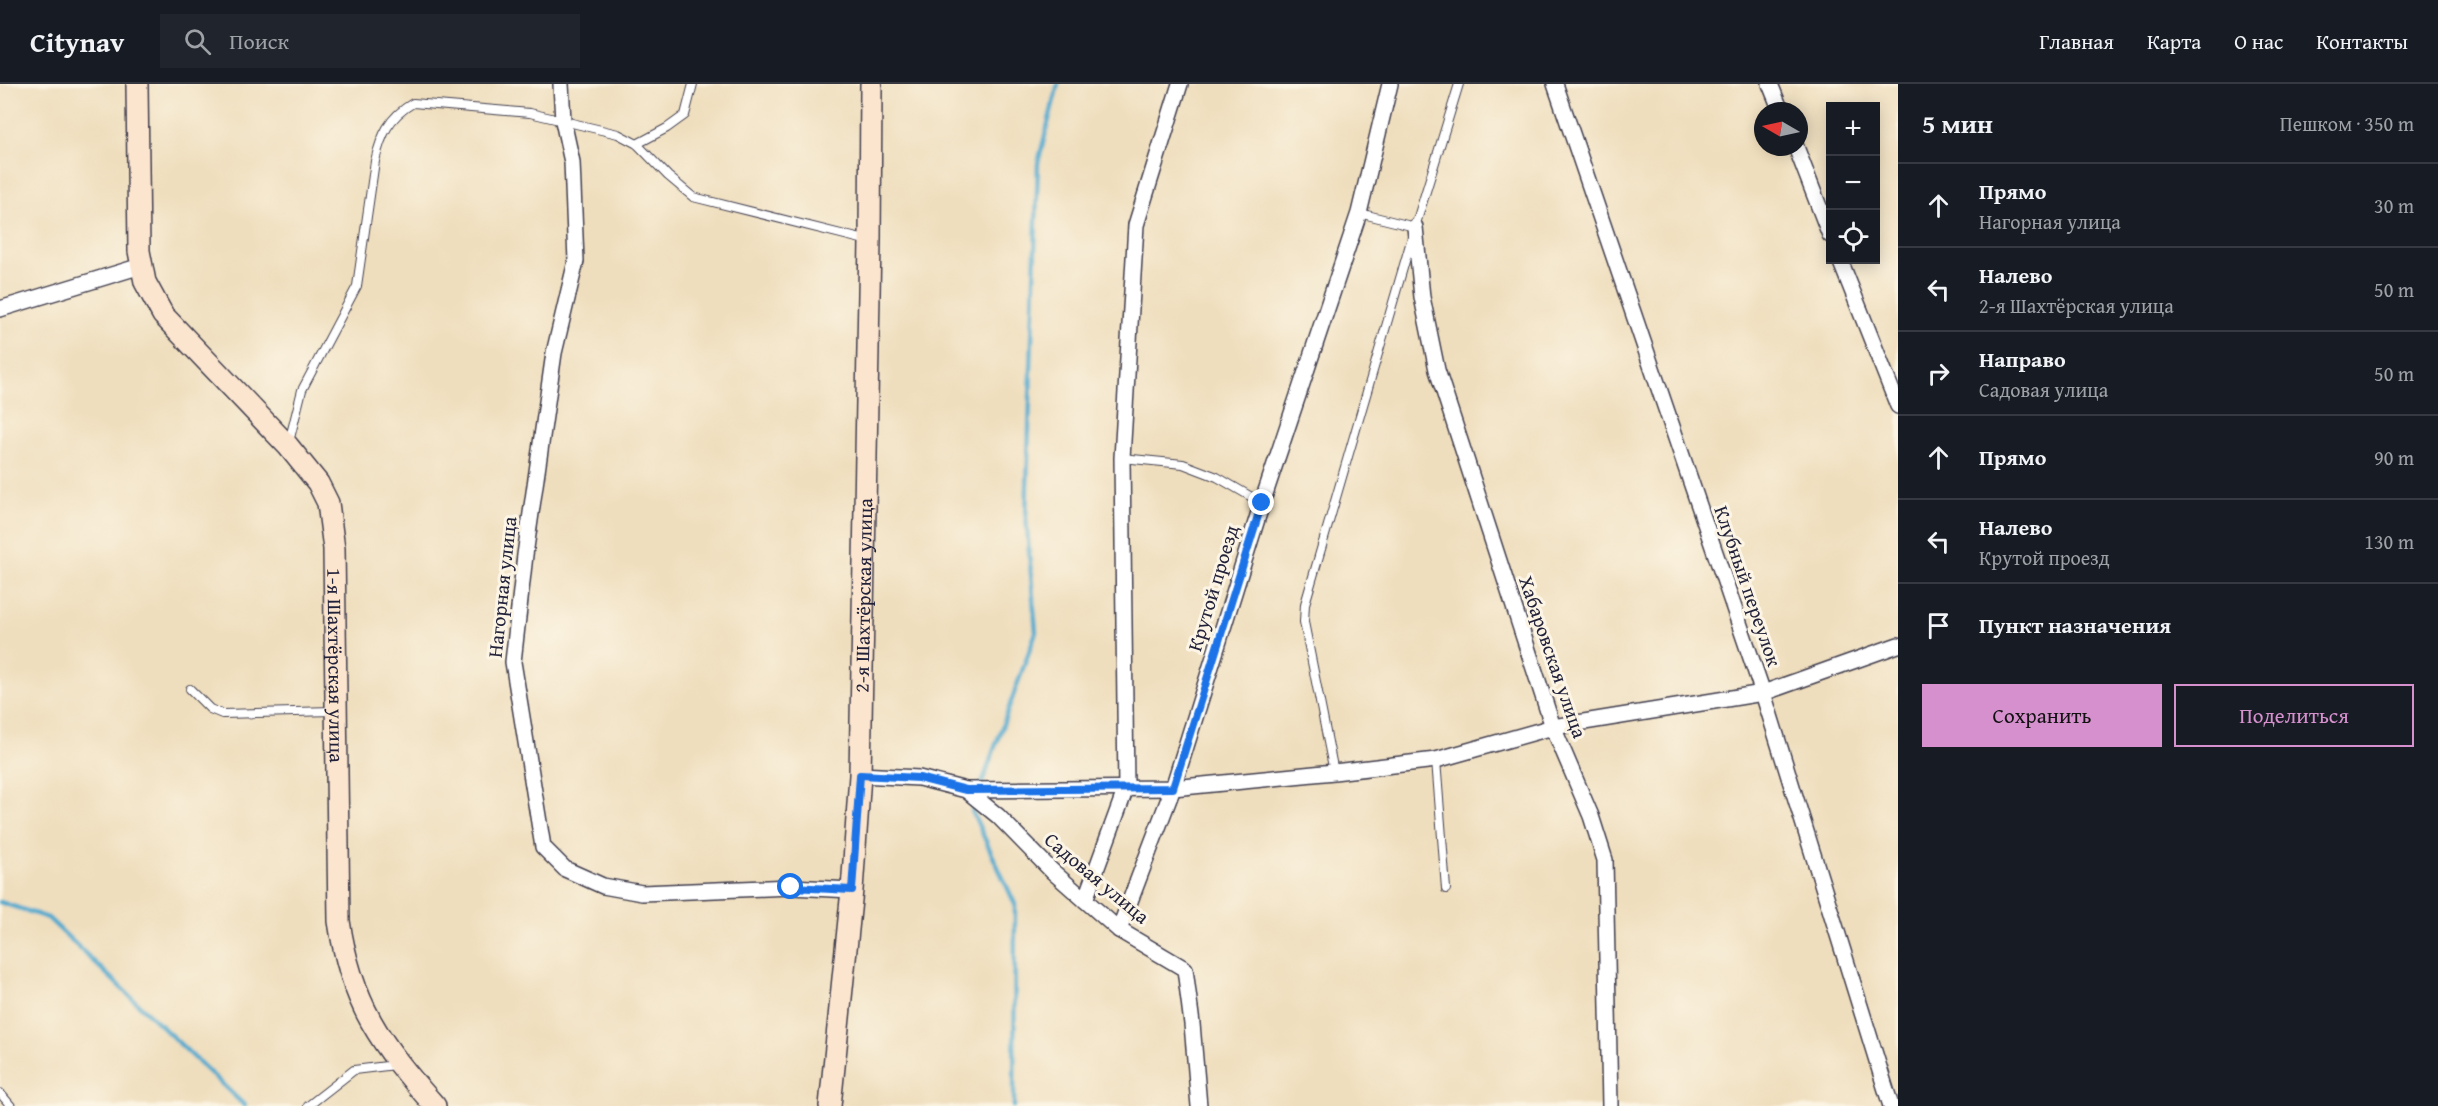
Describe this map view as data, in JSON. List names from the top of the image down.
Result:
{
  "streets": {
    "street": [
      "Клубный переулок",
      "Нагорная улица",
      "Крутой проезд",
      "2-я Шахтёрская улица",
      "Хабаровская улица",
      "1-я Шахтёрская улица",
      "Садовая улица"
    ]
  },
  "crossings": [
    ["Нагорная улица", "2-я Шахтёрская улица"],
    ["Крутой проезд", "Садовая улица"],
    ["2-я Шахтёрская улица", "Садовая улица"]
  ],
  "north": "left",
  "page": {
    "header": "Citynav",
    "search": "Поиск",
    "nav": [
      "Главная",
      "Карта",
      "О нас",
      "Контакты"
    ],
    "heading": ["5 мин", "Пешком · 350 m"],
    "map_buttons": ["+", "−"],
    "list": [
      ["Прямо", "Нагорная улица", "30 m"],
      ["Налево", "2-я Шахтёрская улица", "50 m"],
      ["Направо", "Садовая улица", "50 m"],
      ["Прямо", "90 m"],
      ["Налево", "Крутой проезд", "130 m"],
      "Пункт назначения"
    ],
    "buttons": ["Сохранить", "Поделиться"]
  }
}
